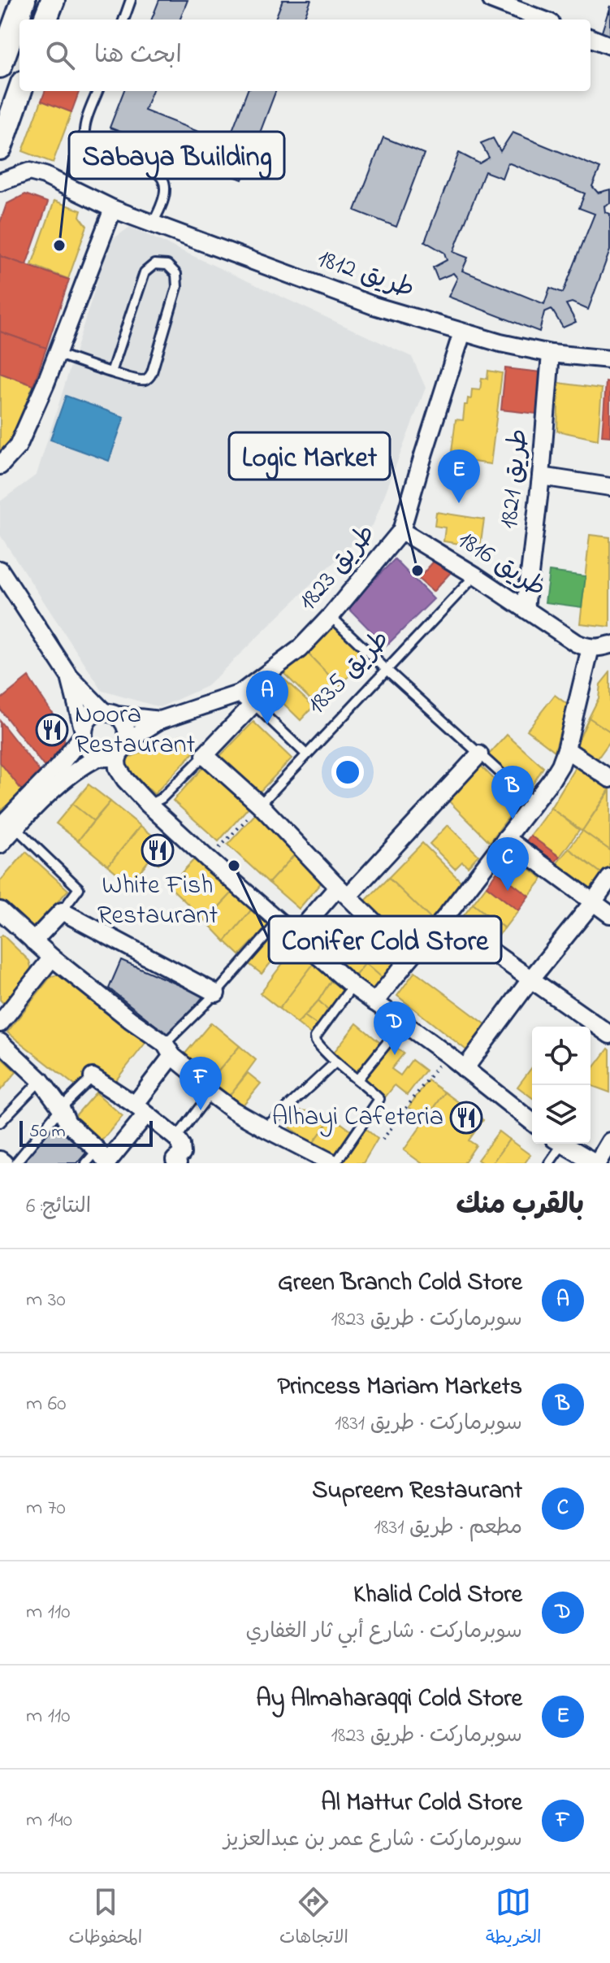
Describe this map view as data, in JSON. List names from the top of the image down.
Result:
{
  "streets": {
    "street": [
      "طريق 1812",
      "طريق 1821",
      "طريق 1816",
      "طريق 1823"
    ],
    "lane": ["طريق 1835"]
  },
  "crossings": [
    ["طريق 1812", "طريق 1821"],
    ["طريق 1812", "طريق 1823"],
    ["طريق 1821", "طريق 1816"],
    ["طريق 1816", "طريق 1823"],
    ["طريق 1816", "طريق 1835"]
  ],
  "places": {
    "other": ["Sabaya Building", "Logic Market", "Conifer Cold Store"],
    "restaurant": ["Noora Restaurant", "White Fish Restaurant", "Alhayi Cafeteria"]
  },
  "scale_bar": "50 m",
  "page": {
    "search": "ابحث هنا",
    "pins": [
      "E",
      "A",
      "B",
      "C",
      "D",
      "F"
    ],
    "scale": "50 m",
    "heading": ["بالقرب منك", "النتائج: 6"],
    "list": [
      {
        "mark": "A",
        "name": "Green Branch Cold Store",
        "note": "سوبرماركت · طريق 1823",
        "value": "30 m"
      },
      {
        "mark": "B",
        "name": "Princess Mariam Markets",
        "note": "سوبرماركت · طريق 1831",
        "value": "60 m"
      },
      {
        "mark": "C",
        "name": "Supreem Restaurant",
        "note": "مطعم · طريق 1831",
        "value": "70 m"
      },
      {
        "mark": "D",
        "name": "Khalid Cold Store",
        "note": "سوبرماركت · شارع أبي ثار الغفاري",
        "value": "110 m"
      },
      {
        "mark": "E",
        "name": "Ay Almaharaqqi Cold Store",
        "note": "سوبرماركت · طريق 1823",
        "value": "110 m"
      },
      {
        "mark": "F",
        "name": "Al Mattur Cold Store",
        "note": "سوبرماركت · شارع عمر بن عبدالعزيز",
        "value": "140 m"
      }
    ],
    "nav": ["الخريطة", "الاتجاهات", "المحفوظات"]
  }
}
